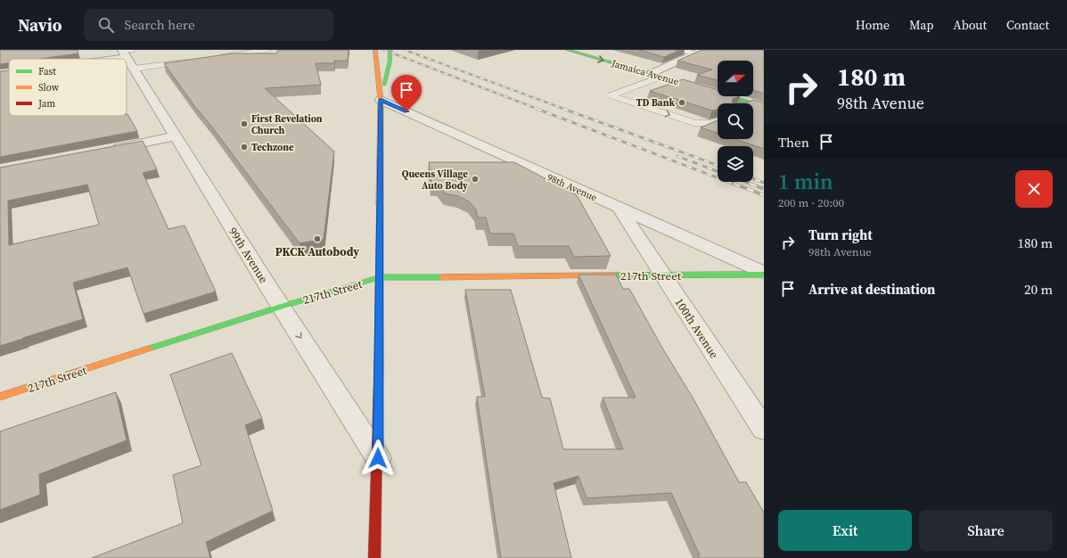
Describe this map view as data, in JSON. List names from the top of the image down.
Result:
{
  "streets": {
    "main road": ["Jamaica Avenue", "217th Street"],
    "street": ["98th Avenue", "99th Avenue", "100th Avenue"]
  },
  "crossings": [
    ["98th Avenue", "217th Street"],
    ["98th Avenue", "100th Avenue"],
    ["99th Avenue", "217th Street"],
    ["217th Street", "100th Avenue"]
  ],
  "one_way": ["99th Avenue"],
  "places": [
    "TD Bank",
    "First Revelation Church",
    "Techzone",
    "Queens Village Auto Body",
    "PKCK Autobody"
  ],
  "legend": ["Fast", "Slow", "Jam"],
  "north": "right",
  "page": {
    "header": "Navio",
    "search": "Search here",
    "nav": [
      "Home",
      "Map",
      "About",
      "Contact"
    ],
    "turn": ["180 m", "98th Avenue"],
    "then": "Then",
    "heading": ["1 min", "200 m · 20:00"],
    "list": [
      {
        "name": "Turn right",
        "note": "98th Avenue",
        "value": "180 m"
      },
      {
        "name": "Arrive at destination",
        "value": "20 m"
      }
    ],
    "buttons": ["Exit", "Share"]
  }
}
